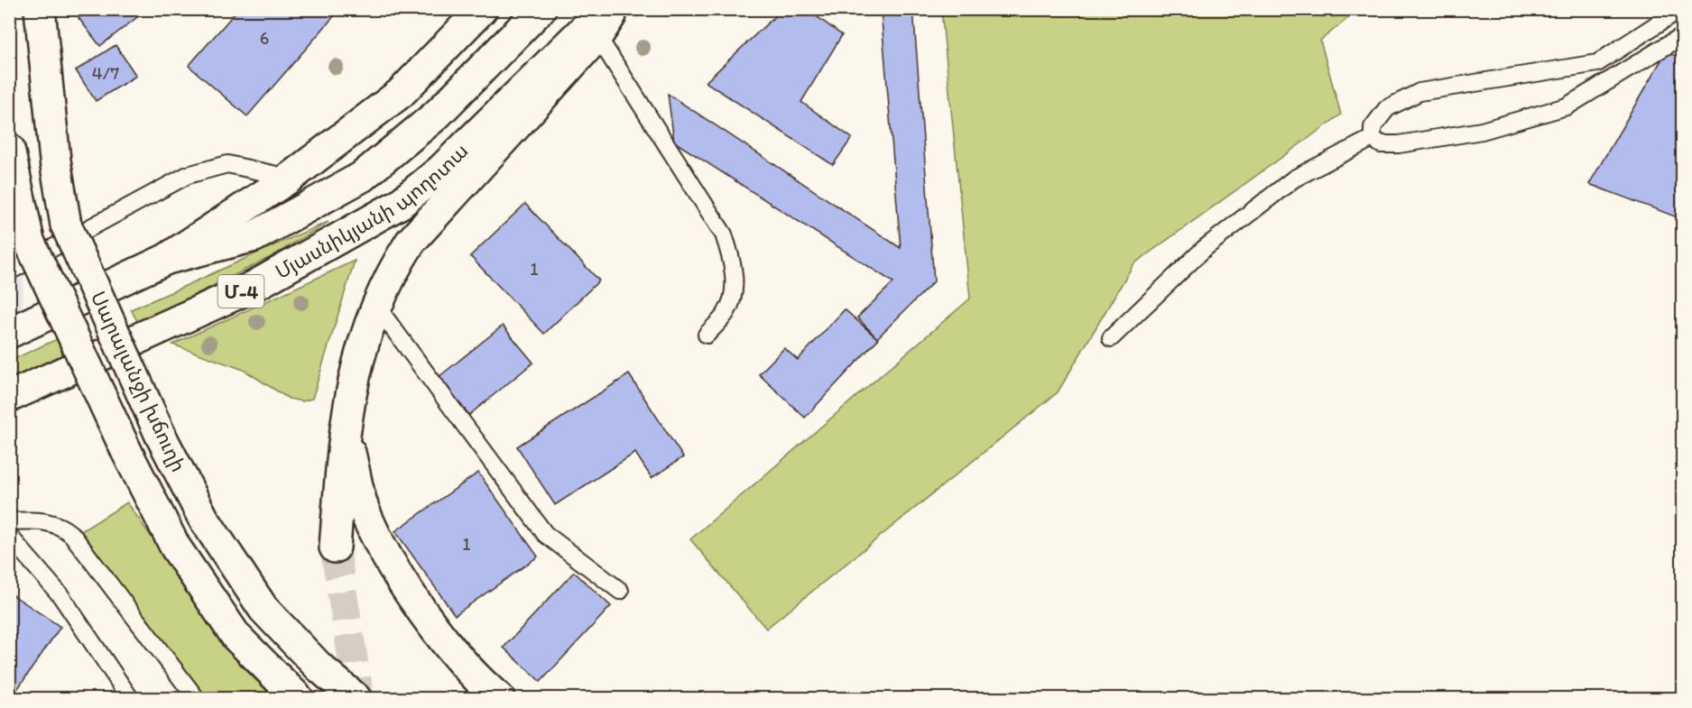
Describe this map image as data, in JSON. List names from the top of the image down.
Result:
{
  "streets": {
    "main road": ["Մյասնիկյանի պողոտա", "Մ-4", "Սարալանջի խճուղի"]
  },
  "house_numbers": [
    "6",
    "4/7",
    "1",
    "1"
  ]
}
